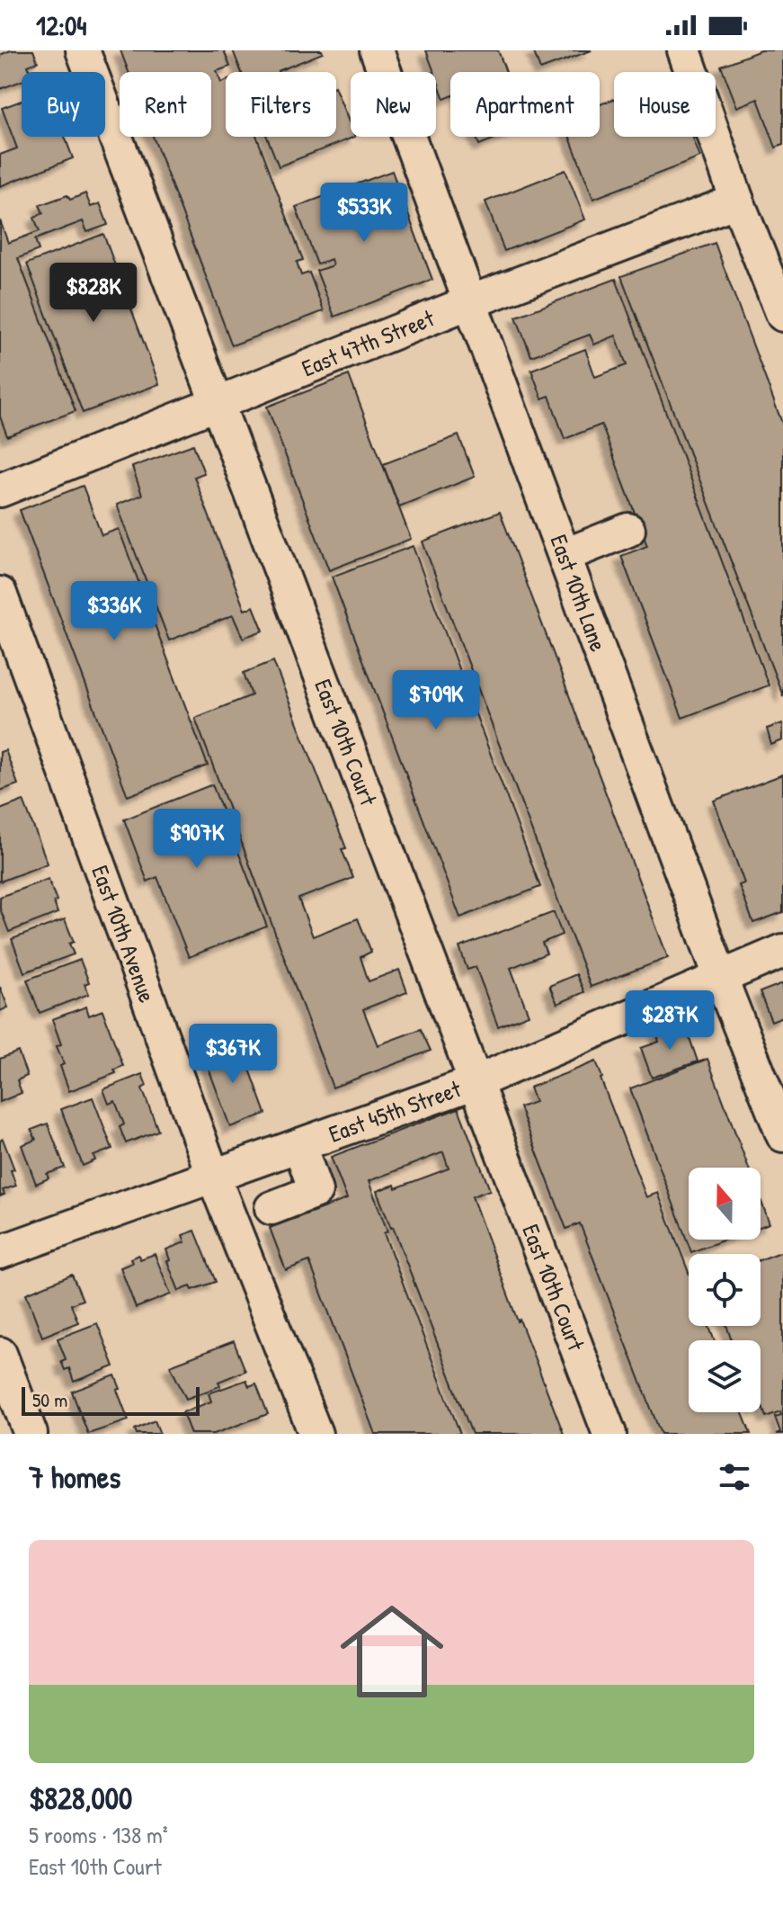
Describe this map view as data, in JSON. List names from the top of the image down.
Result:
{
  "streets": {
    "street": [
      "East 47th Street",
      "East 10th Lane",
      "East 10th Court",
      "East 10th Avenue",
      "East 45th Street"
    ]
  },
  "crossings": [
    ["East 47th Street", "East 10th Lane"],
    ["East 47th Street", "East 10th Court"],
    ["East 10th Lane", "East 45th Street"],
    ["East 10th Court", "East 45th Street"],
    ["East 10th Avenue", "East 45th Street"]
  ],
  "scale_bar": "50 m",
  "north": "top",
  "page": {
    "status": "12:04",
    "chip": [
      "Buy",
      "Rent",
      "Filters",
      "New",
      "Apartment",
      "House"
    ],
    "price": [
      "$533K",
      "$828K",
      "$336K",
      "$709K",
      "$907K",
      "$287K",
      "$367K"
    ],
    "scale": "50 m",
    "heading": "7 homes",
    "list": [
      {
        "name": "$828,000",
        "note": "5 rooms · 138 m² · East 10th Court"
      }
    ]
  }
}
